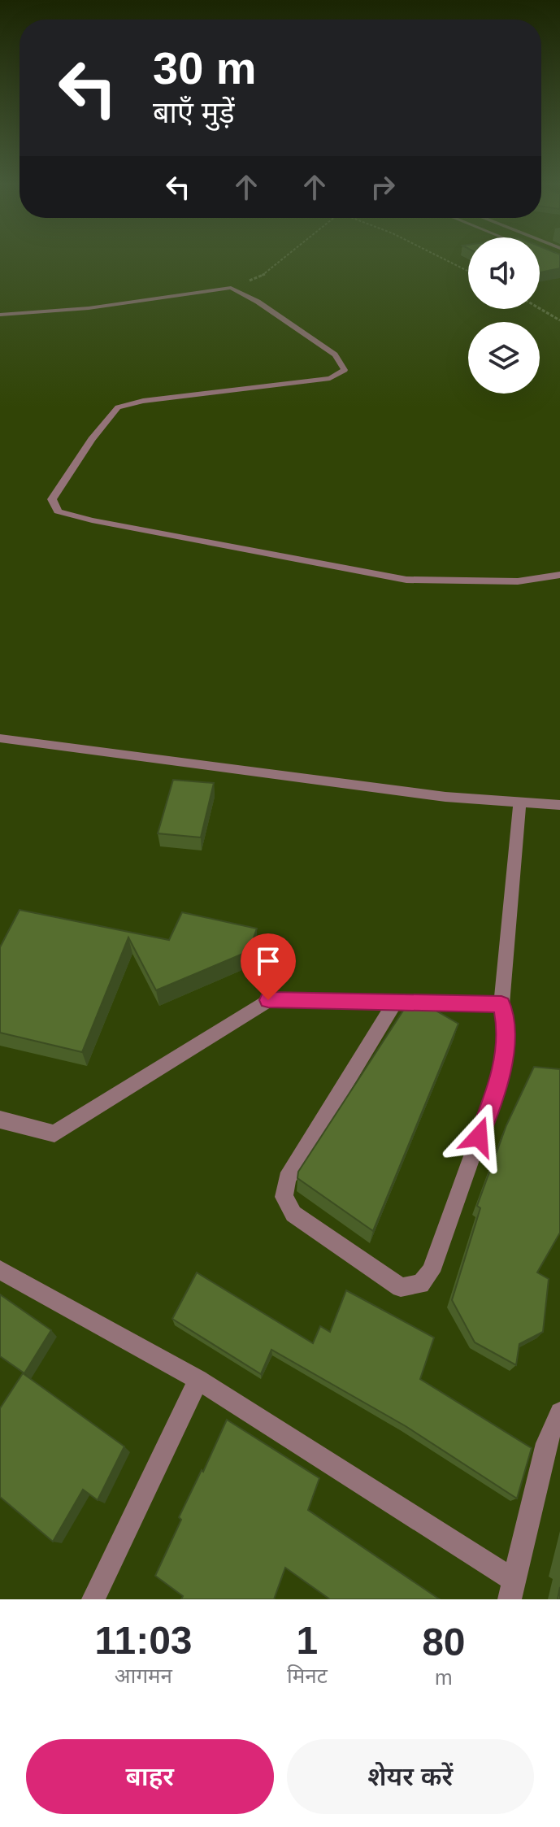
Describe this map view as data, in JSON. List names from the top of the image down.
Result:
{
  "page": {
    "turn": ["30 m", "बाएँ मुड़ें"],
    "eta": [
      "11:03",
      "आगमन",
      "1",
      "मिनट",
      "80",
      "m"
    ],
    "buttons": ["बाहर", "शेयर करें"]
  }
}
